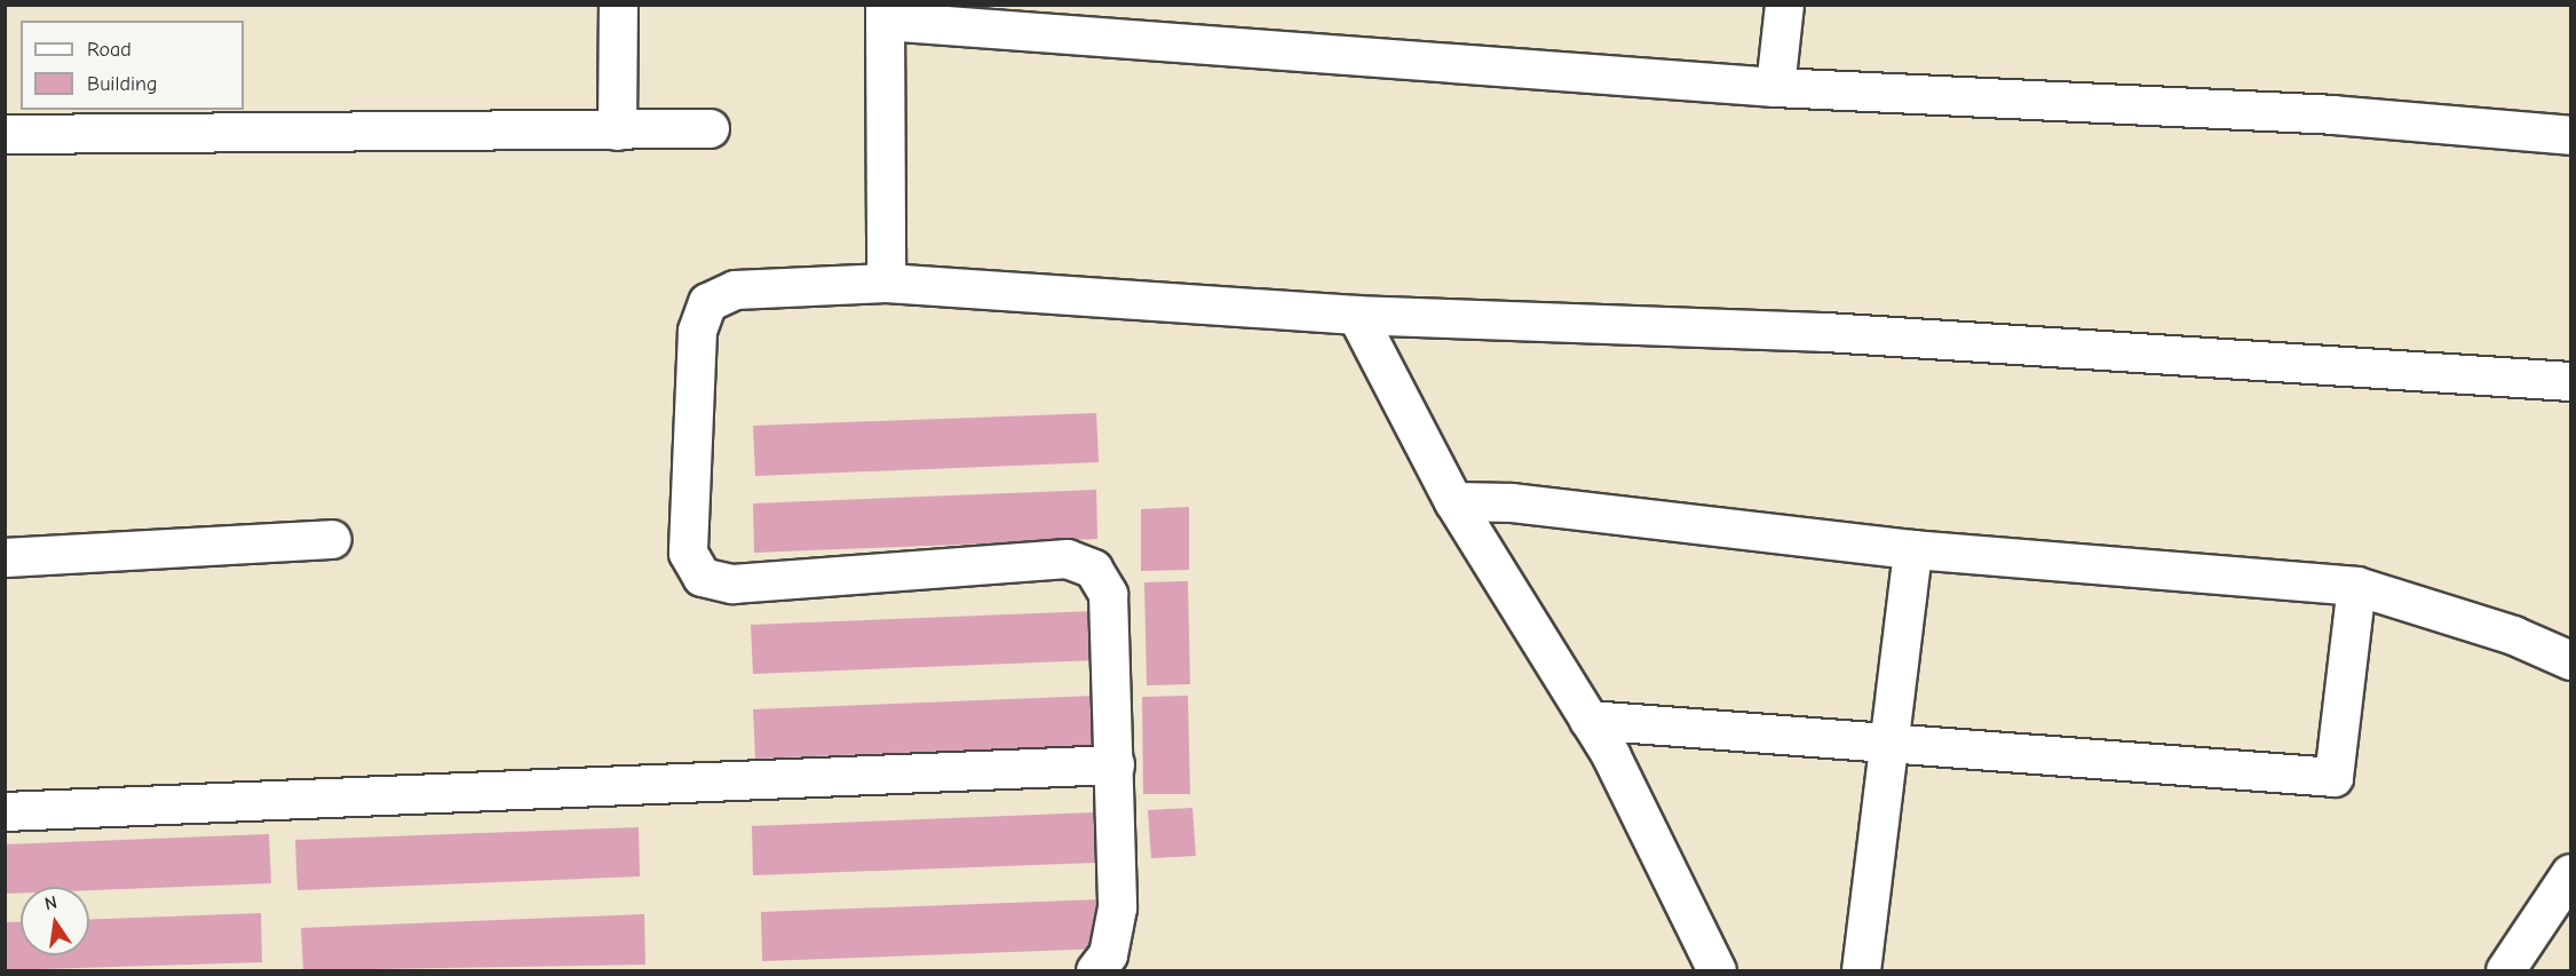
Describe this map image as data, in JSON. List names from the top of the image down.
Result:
{
  "legend": ["Road", "Building"],
  "north": "top"
}
